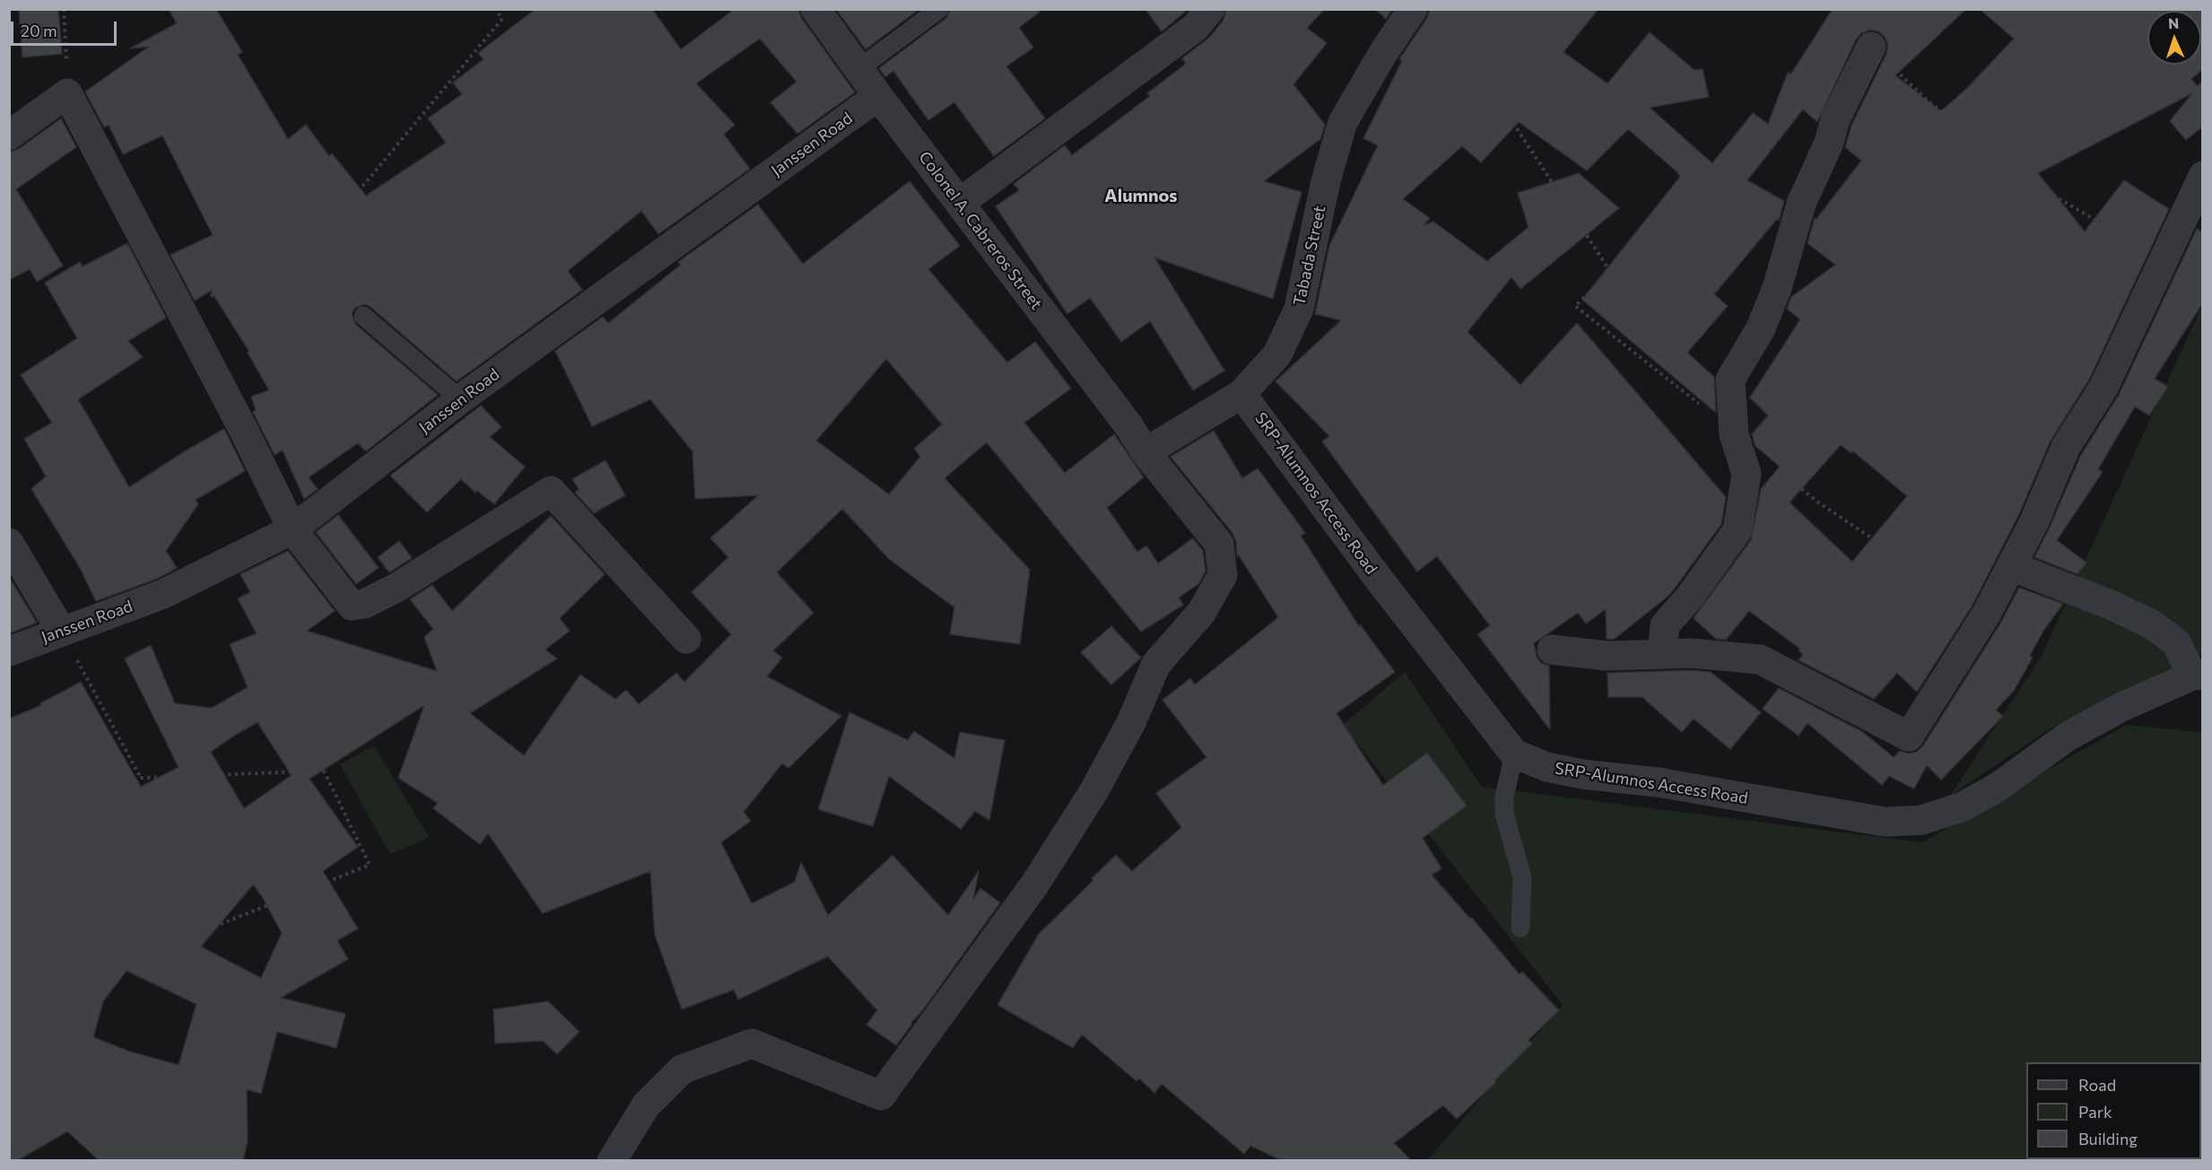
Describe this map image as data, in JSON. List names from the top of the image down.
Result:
{
  "streets": {
    "street": [
      "Janssen Road",
      "Colonel A. Cabreros Street",
      "Tabada Street",
      "SRP-Alumnos Access Road"
    ]
  },
  "crossings": [
    ["Janssen Road", "Colonel A. Cabreros Street"],
    ["Colonel A. Cabreros Street", "Tabada Street"],
    ["Tabada Street", "SRP-Alumnos Access Road"]
  ],
  "districts": ["Alumnos"],
  "legend": ["Road", "Park", "Building"],
  "scale_bar": "20 m",
  "north": "top"
}
